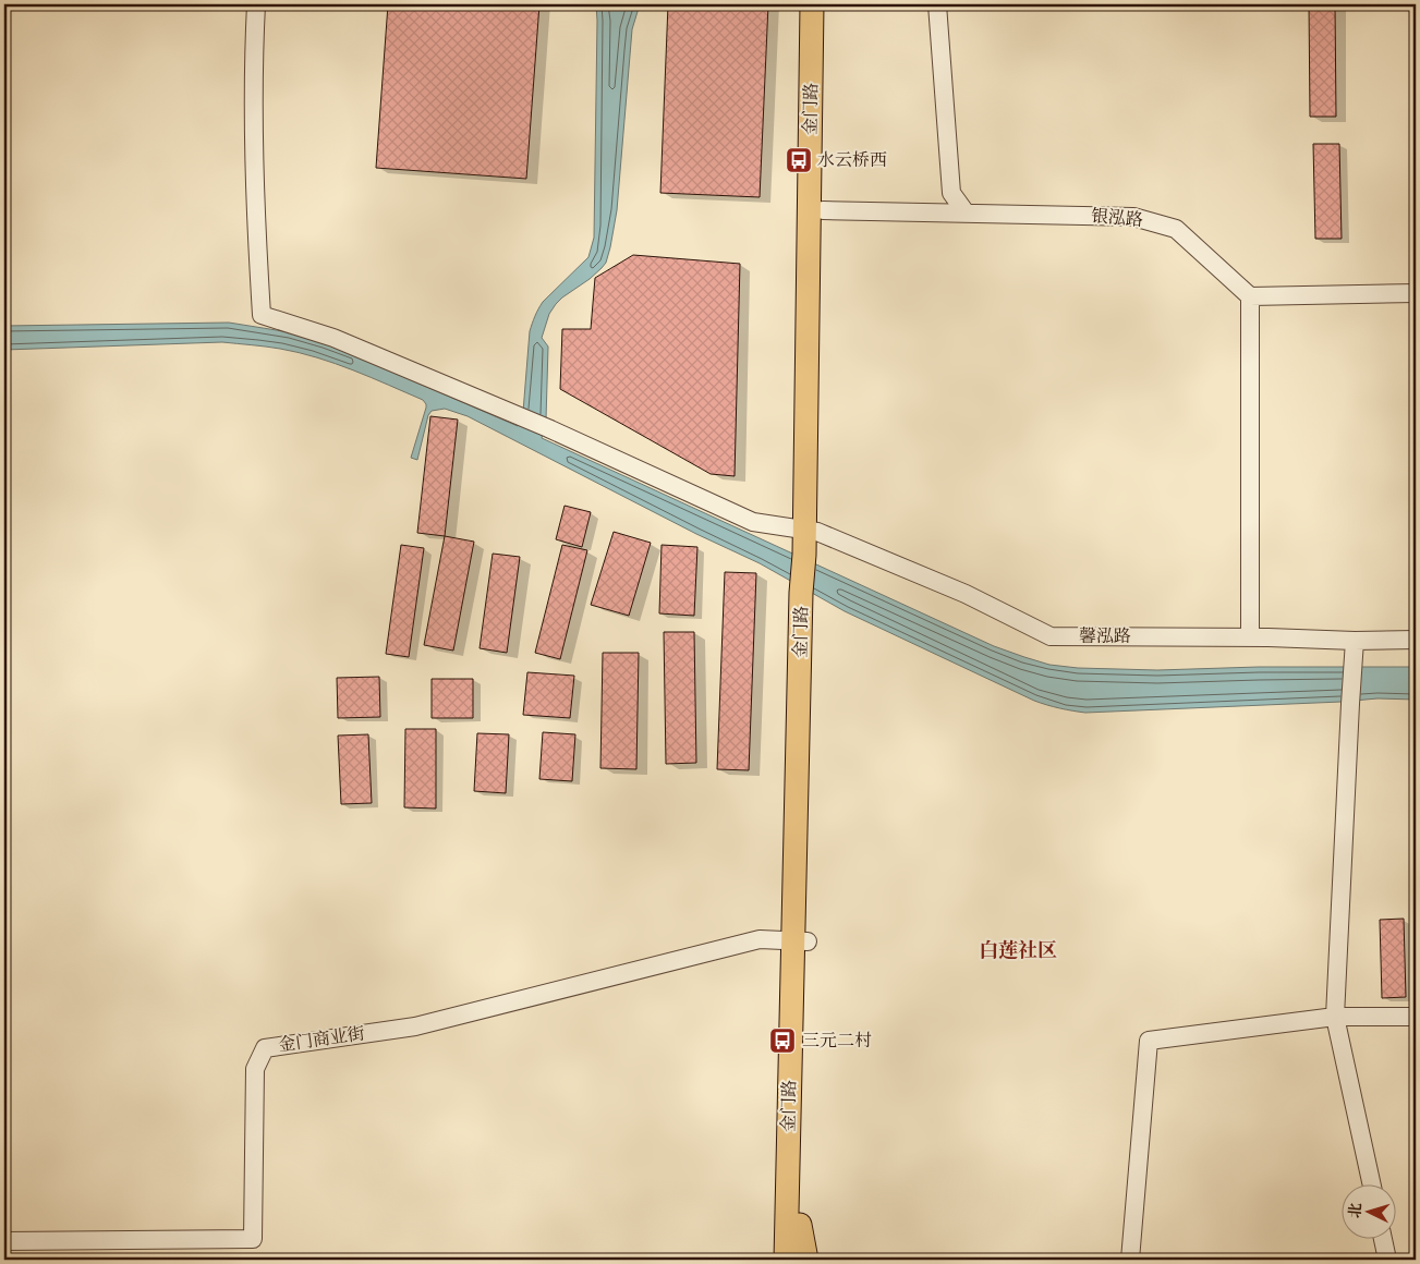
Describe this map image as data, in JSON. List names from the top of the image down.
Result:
{
  "streets": {
    "main road": ["金门路"],
    "street": ["银泓路", "馨泓路", "金门商业街"]
  },
  "crossings": [
    ["金门路", "银泓路"],
    ["金门路", "馨泓路"],
    ["金门路", "金门商业街"]
  ],
  "districts": ["白莲社区"],
  "places": {
    "bus stop": ["水云桥西", "三元二村"]
  },
  "north": "left"
}
